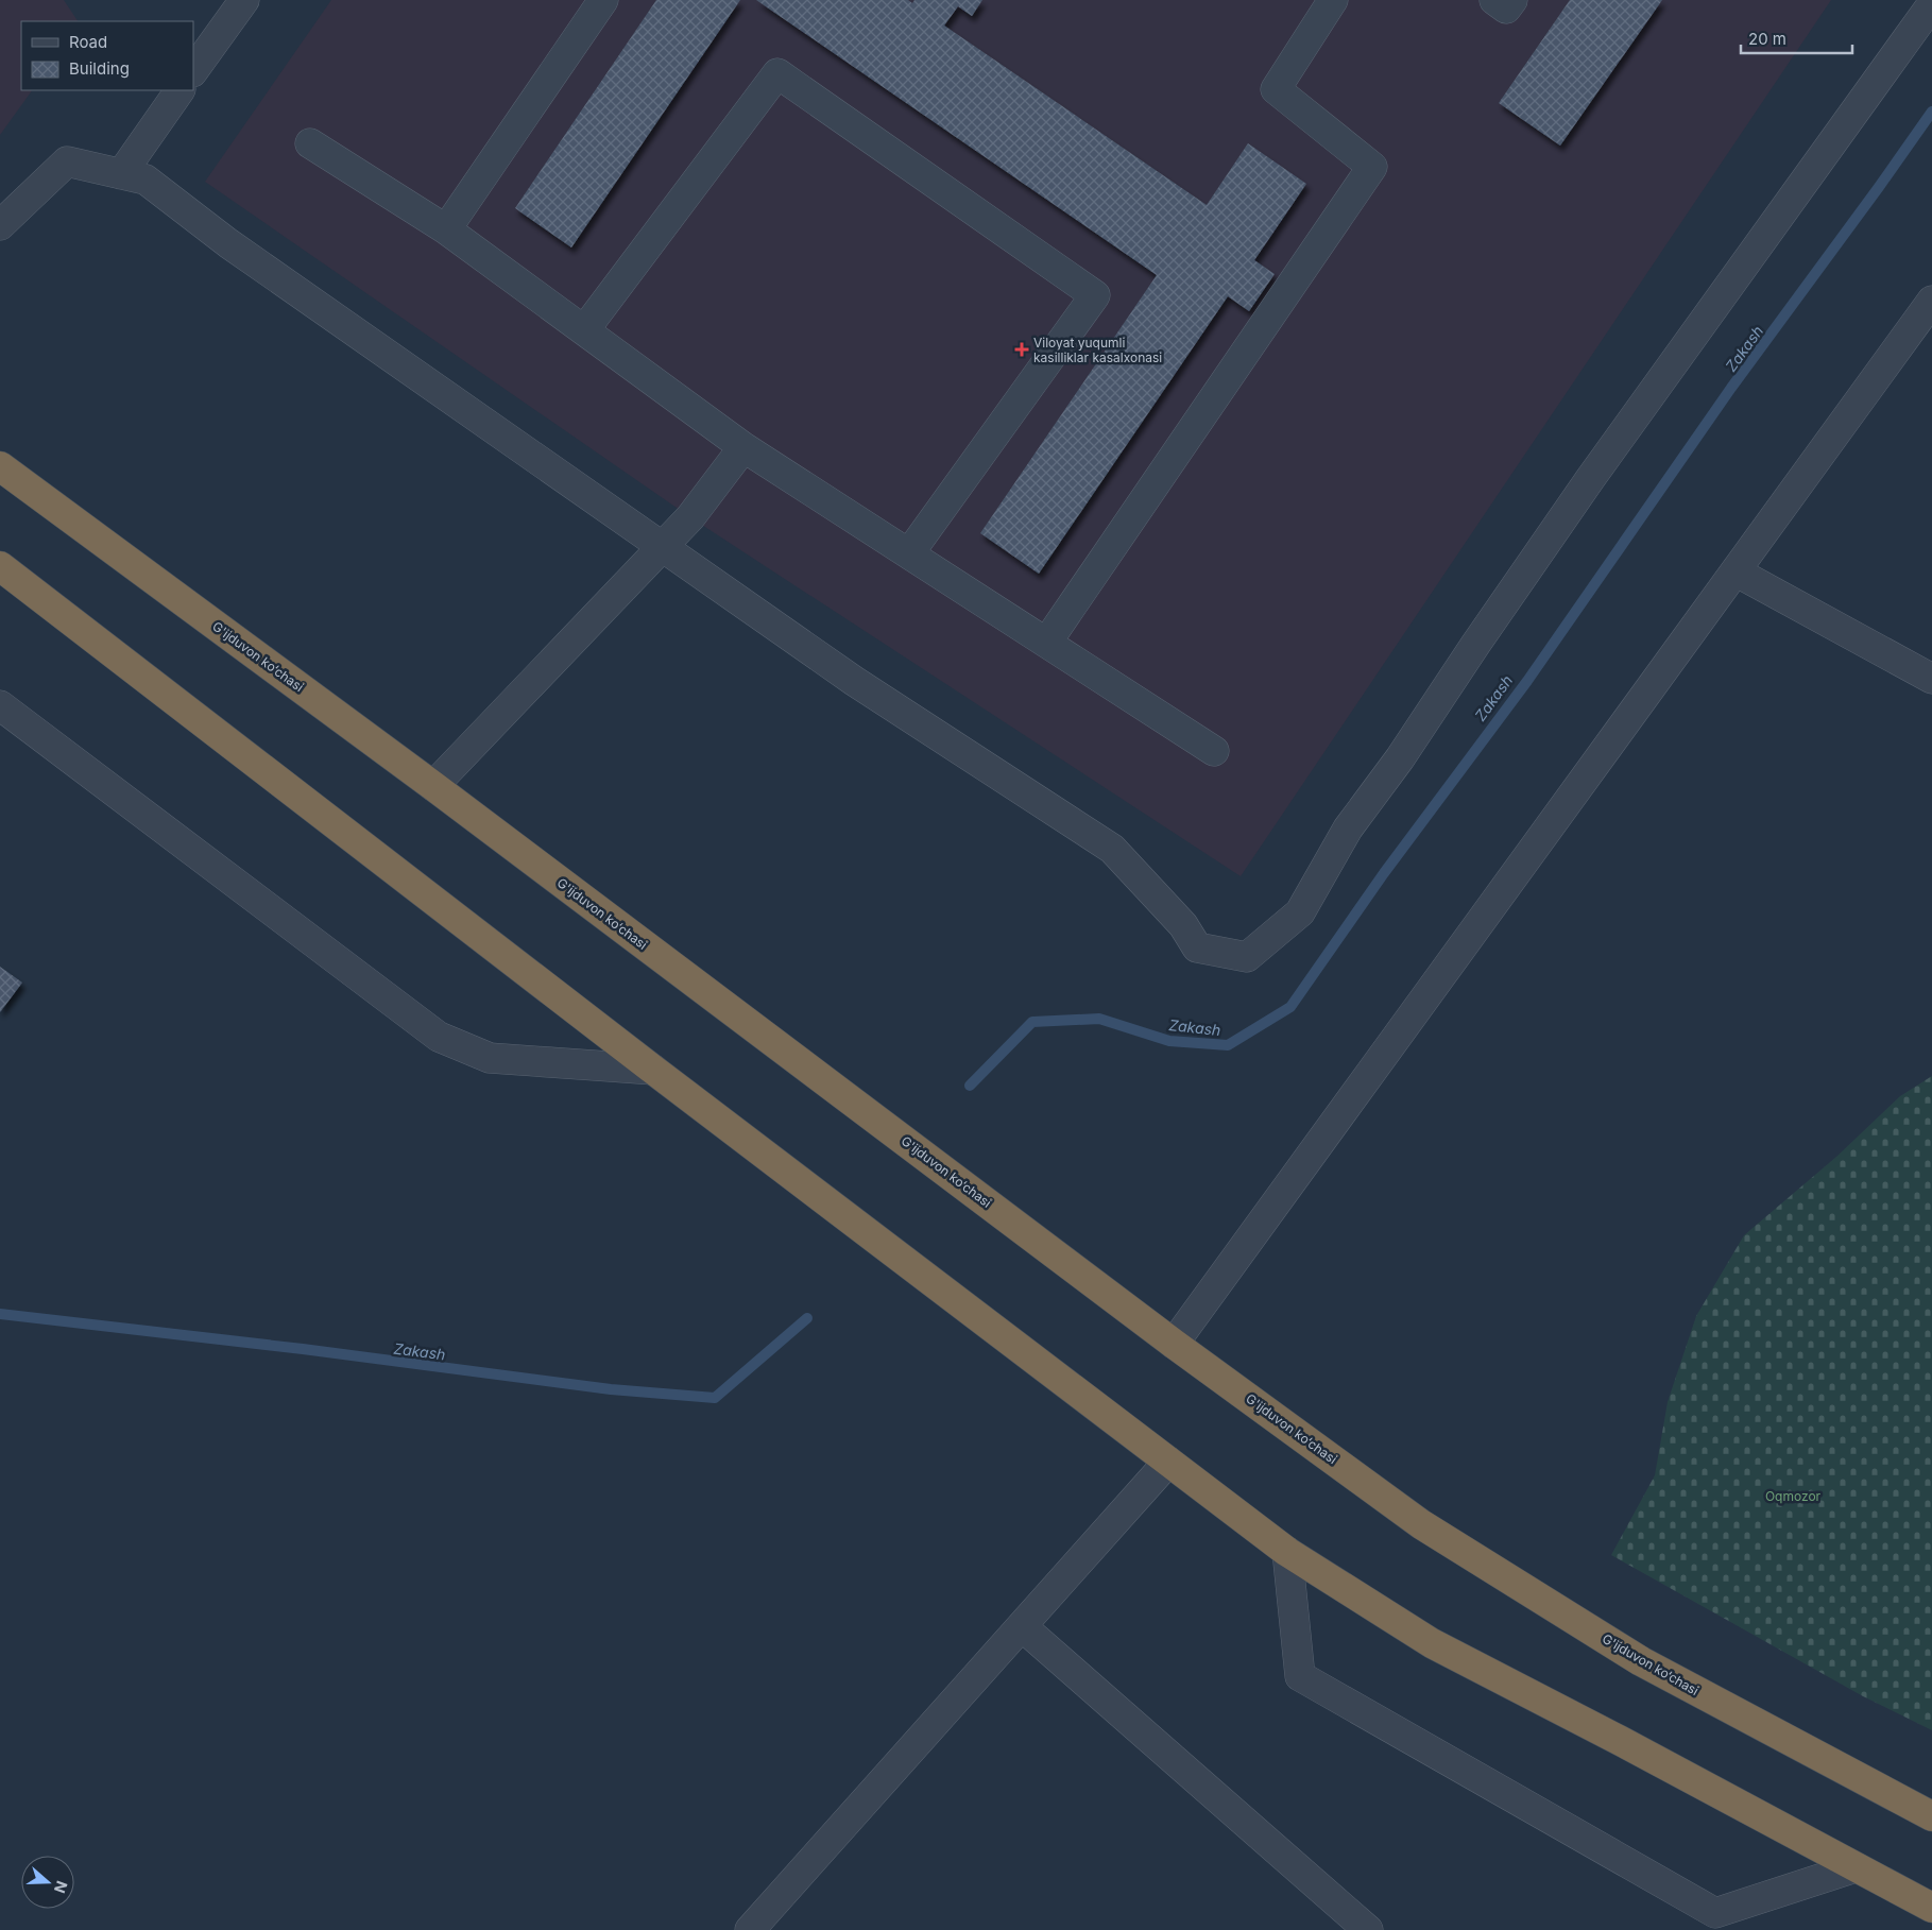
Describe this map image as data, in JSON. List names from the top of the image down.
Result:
{
  "streets": {
    "highway": ["G'ijduvon ko‘chasi"]
  },
  "water": ["Zakash"],
  "parks": ["Oqmozor"],
  "places": {
    "health": ["Viloyat yuqumli kasilliklar kasalxonasi"]
  },
  "legend": ["Road", "Building"],
  "scale_bar": "20 m",
  "north": "right"
}
